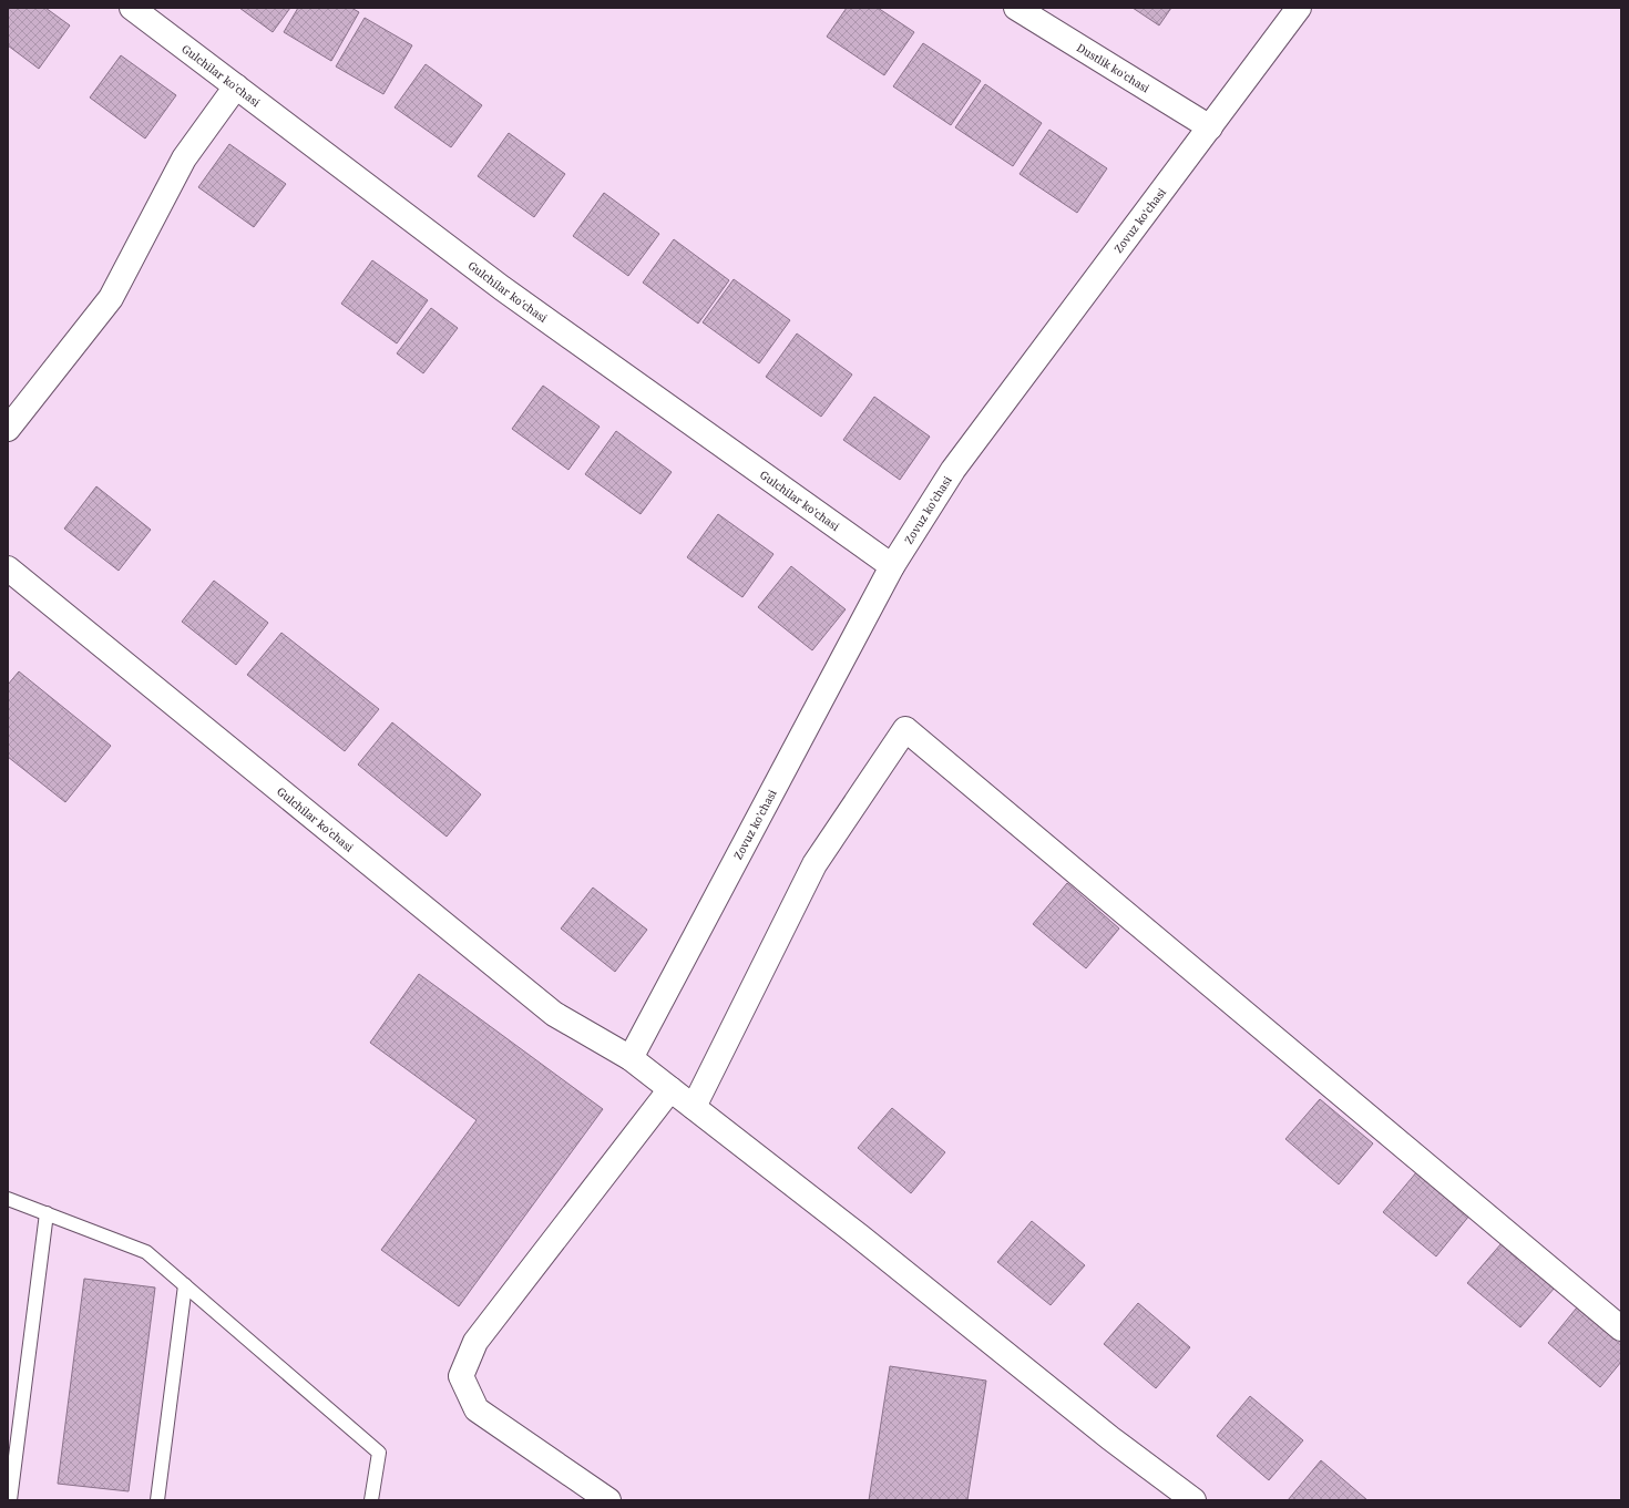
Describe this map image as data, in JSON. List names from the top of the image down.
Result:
{
  "streets": {
    "street": ["Dustlik ko'chasi", "Gulchilar ko'chasi", "Zovuz ko'chasi"]
  },
  "crossings": [
    ["Dustlik ko'chasi", "Zovuz ko'chasi"],
    ["Gulchilar ko'chasi", "Zovuz ko'chasi"]
  ]
}
